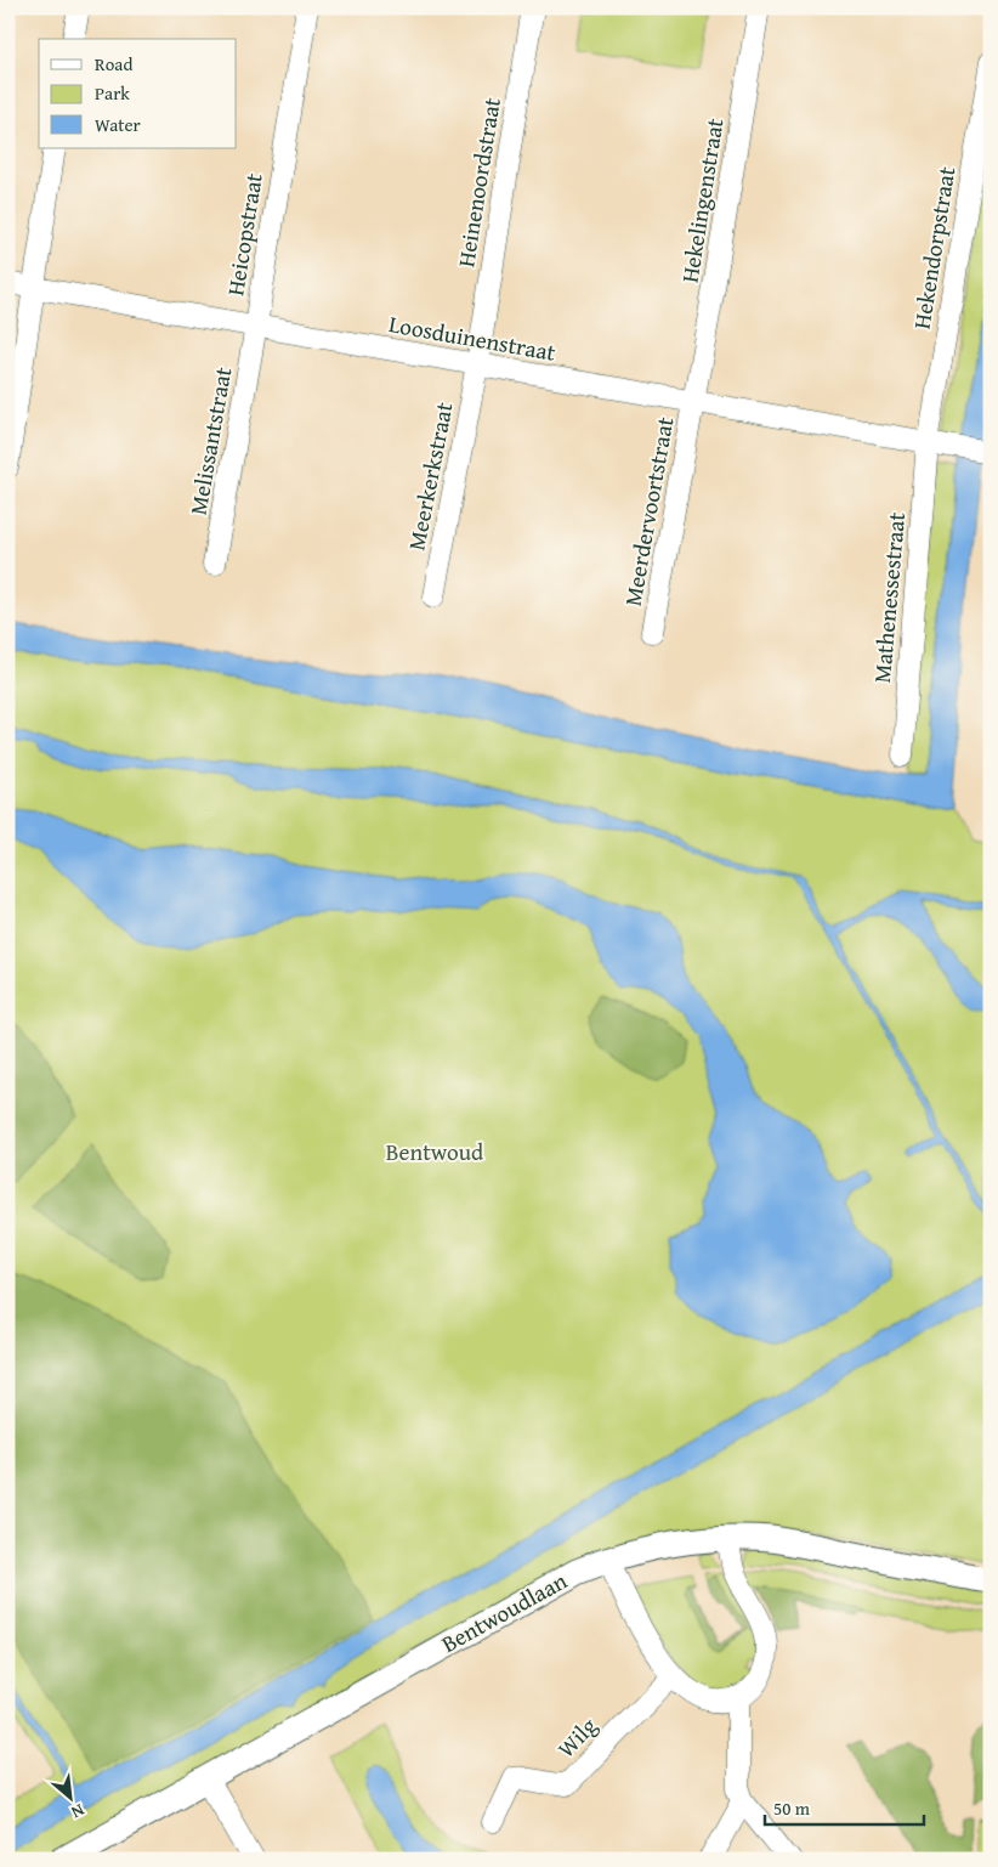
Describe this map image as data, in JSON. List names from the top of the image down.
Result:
{
  "streets": {
    "main road": ["Bentwoudlaan"],
    "street": [
      "Heinenoordstraat",
      "Hekelingenstraat",
      "Heicopstraat",
      "Hekendorpstraat",
      "Loosduinenstraat",
      "Melissantstraat",
      "Meerkerkstraat",
      "Meerdervoortstraat",
      "Mathenessestraat",
      "Wilg"
    ]
  },
  "crossings": [
    ["Heinenoordstraat", "Loosduinenstraat"],
    ["Heinenoordstraat", "Meerkerkstraat"],
    ["Hekelingenstraat", "Loosduinenstraat"],
    ["Hekelingenstraat", "Meerdervoortstraat"],
    ["Heicopstraat", "Loosduinenstraat"],
    ["Heicopstraat", "Melissantstraat"],
    ["Hekendorpstraat", "Loosduinenstraat"],
    ["Hekendorpstraat", "Mathenessestraat"],
    ["Loosduinenstraat", "Melissantstraat"],
    ["Loosduinenstraat", "Meerkerkstraat"],
    ["Loosduinenstraat", "Meerdervoortstraat"],
    ["Loosduinenstraat", "Mathenessestraat"]
  ],
  "parks": ["Bentwoud"],
  "legend": ["Road", "Park", "Water"],
  "scale_bar": "50 m",
  "north": "bottom right"
}
